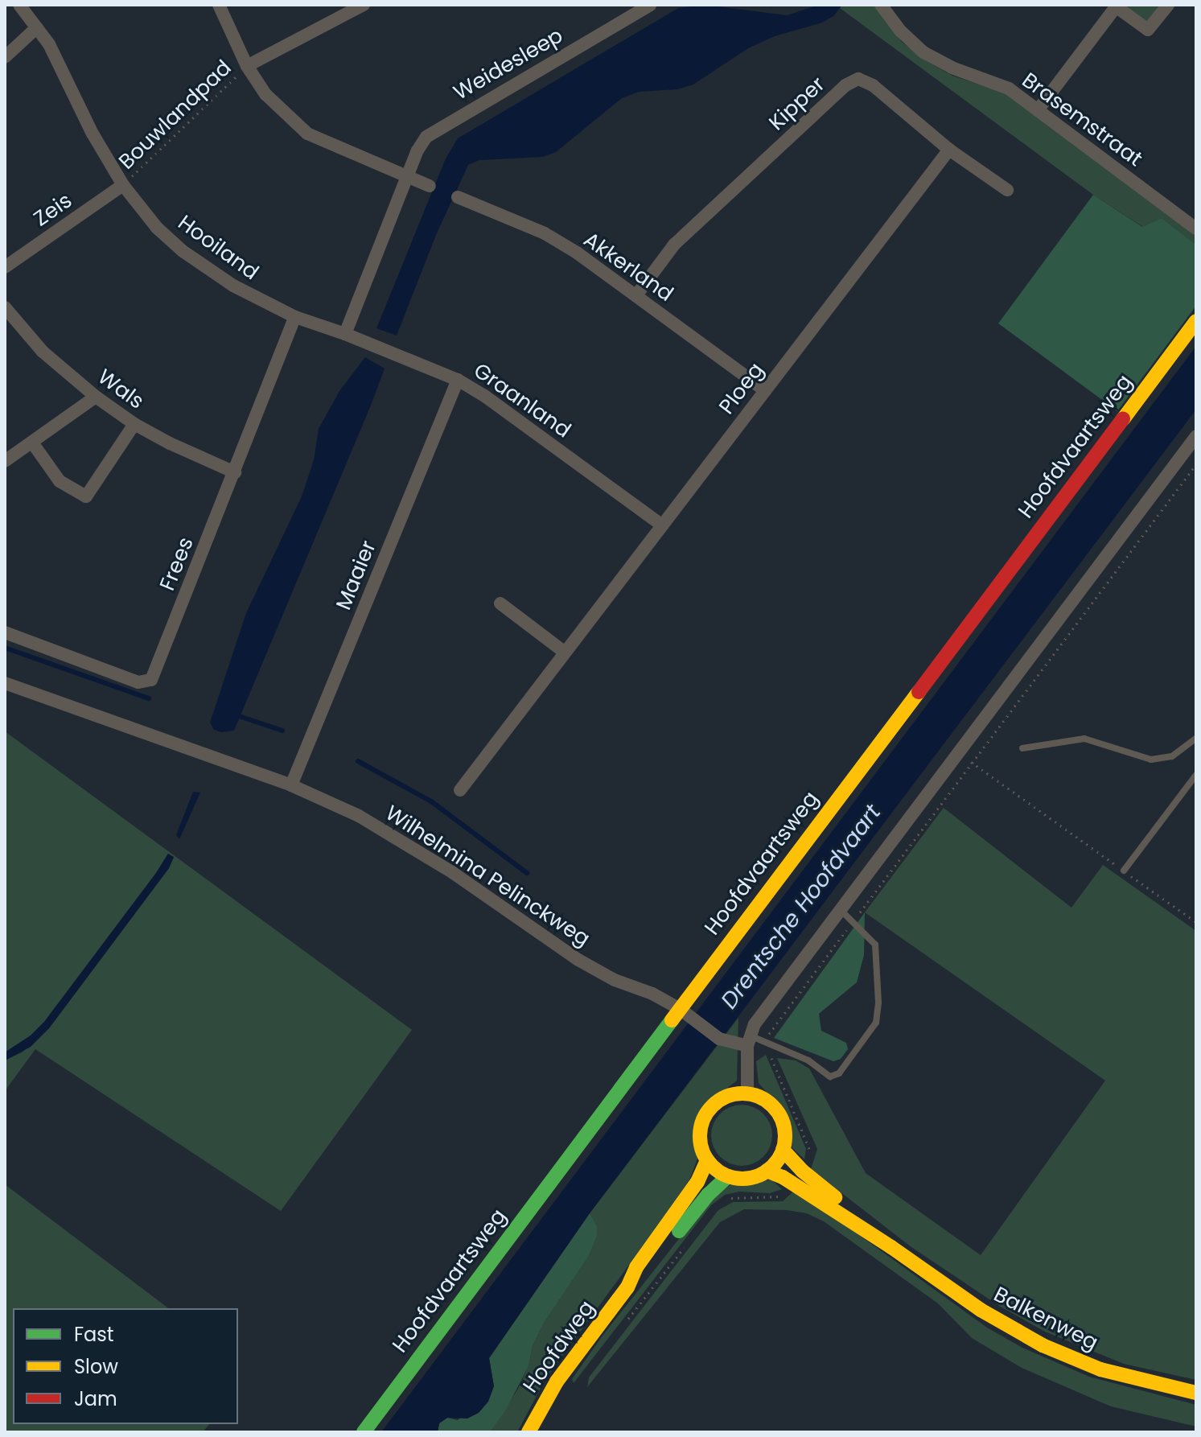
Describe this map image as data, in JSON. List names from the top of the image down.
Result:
{
  "streets": {
    "main road": ["Hoofdvaartsweg", "Balkenweg", "Hoofdweg"],
    "street": [
      "Weidesleep",
      "Kipper",
      "Brasemstraat",
      "Zeis",
      "Hooiland",
      "Akkerland",
      "Ploeg",
      "Wals",
      "Graanland",
      "Frees",
      "Maaier",
      "Wilhelmina Pelinckweg"
    ],
    "path": ["Bouwlandpad"]
  },
  "crossings": [
    ["Kipper", "Akkerland"],
    ["Kipper", "Ploeg"],
    ["Bouwlandpad", "Zeis"],
    ["Bouwlandpad", "Hooiland"],
    ["Zeis", "Hooiland"],
    ["Hooiland", "Graanland"],
    ["Hooiland", "Frees"],
    ["Akkerland", "Ploeg"],
    ["Ploeg", "Graanland"],
    ["Wals", "Frees"],
    ["Graanland", "Maaier"],
    ["Hoofdvaartsweg", "Wilhelmina Pelinckweg"],
    ["Maaier", "Wilhelmina Pelinckweg"],
    ["Balkenweg", "Hoofdweg"]
  ],
  "water": ["Drentsche Hoofdvaart"],
  "legend": ["Fast", "Slow", "Jam"]
}
